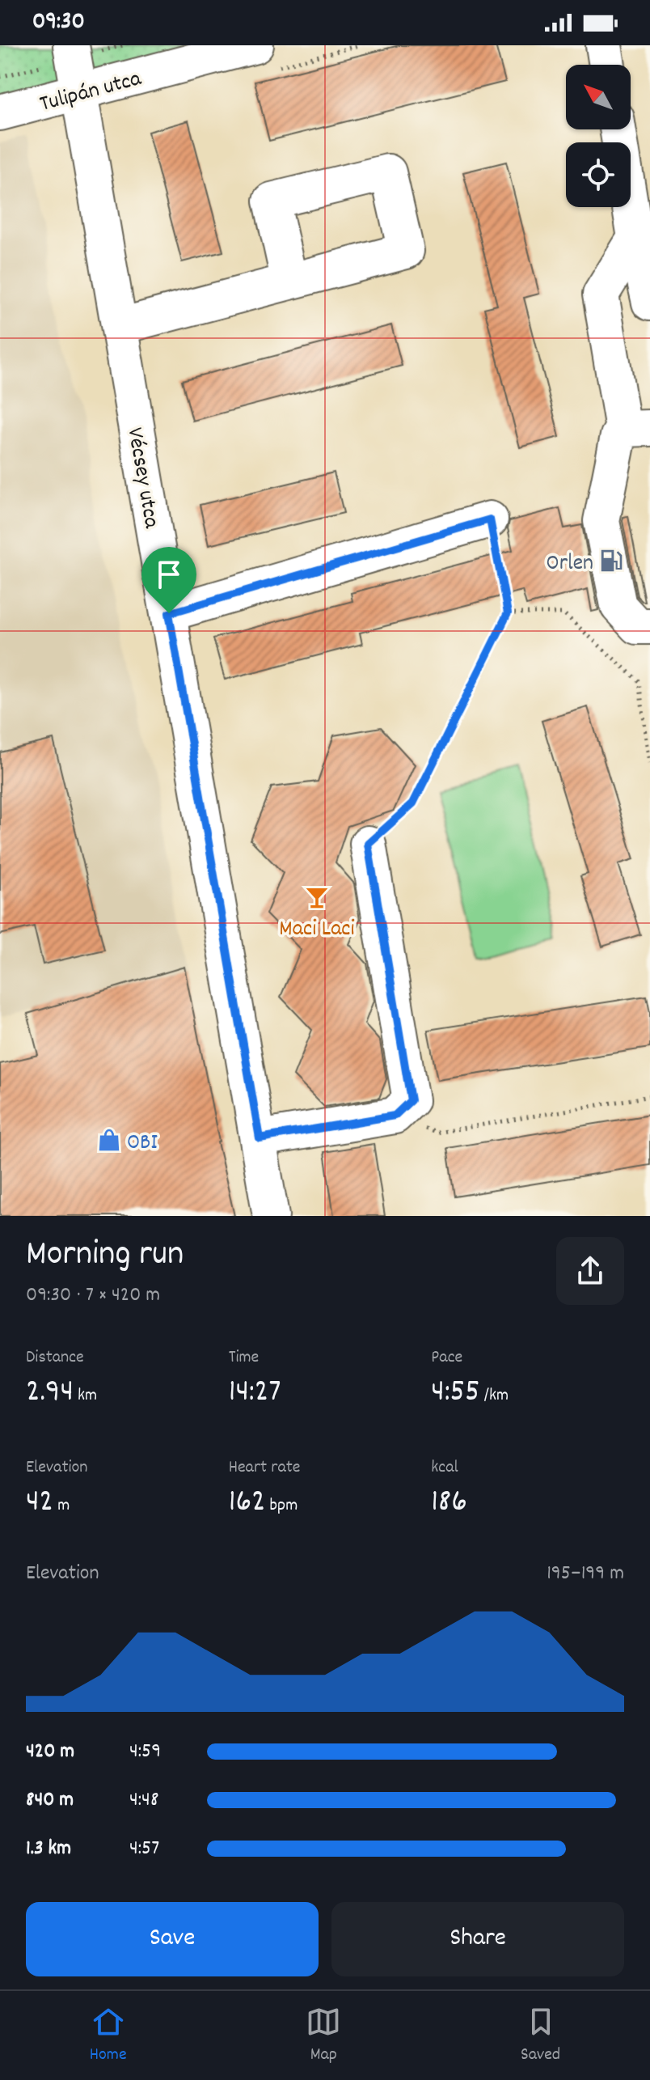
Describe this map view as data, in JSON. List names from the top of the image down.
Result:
{
  "streets": {
    "street": ["Tulipán utca", "Vécsey utca"]
  },
  "crossings": [
    ["Tulipán utca", "Vécsey utca"]
  ],
  "places": {
    "fuel station": ["Orlen"],
    "bar": ["Maci Laci"],
    "shop": ["OBI"]
  },
  "north": "top left",
  "page": {
    "status": "09:30",
    "heading": ["Morning run", "09:30 · 7 × 420 m"],
    "stats": [
      ["Distance", "2.94 km"],
      ["Time", "14:27"],
      ["Pace", "4:55 /km"],
      ["Elevation", "42 m"],
      ["Heart rate", "162 bpm"],
      ["kcal", "186"]
    ],
    "chart": ["Elevation", "195–199 m"],
    "list": [
      {
        "name": "420 m",
        "note": "4:59"
      },
      {
        "name": "840 m",
        "note": "4:48"
      },
      {
        "name": "1.3 km",
        "note": "4:57"
      }
    ],
    "buttons": ["Save", "Share"],
    "tabs": ["Home", "Map", "Saved"]
  }
}
